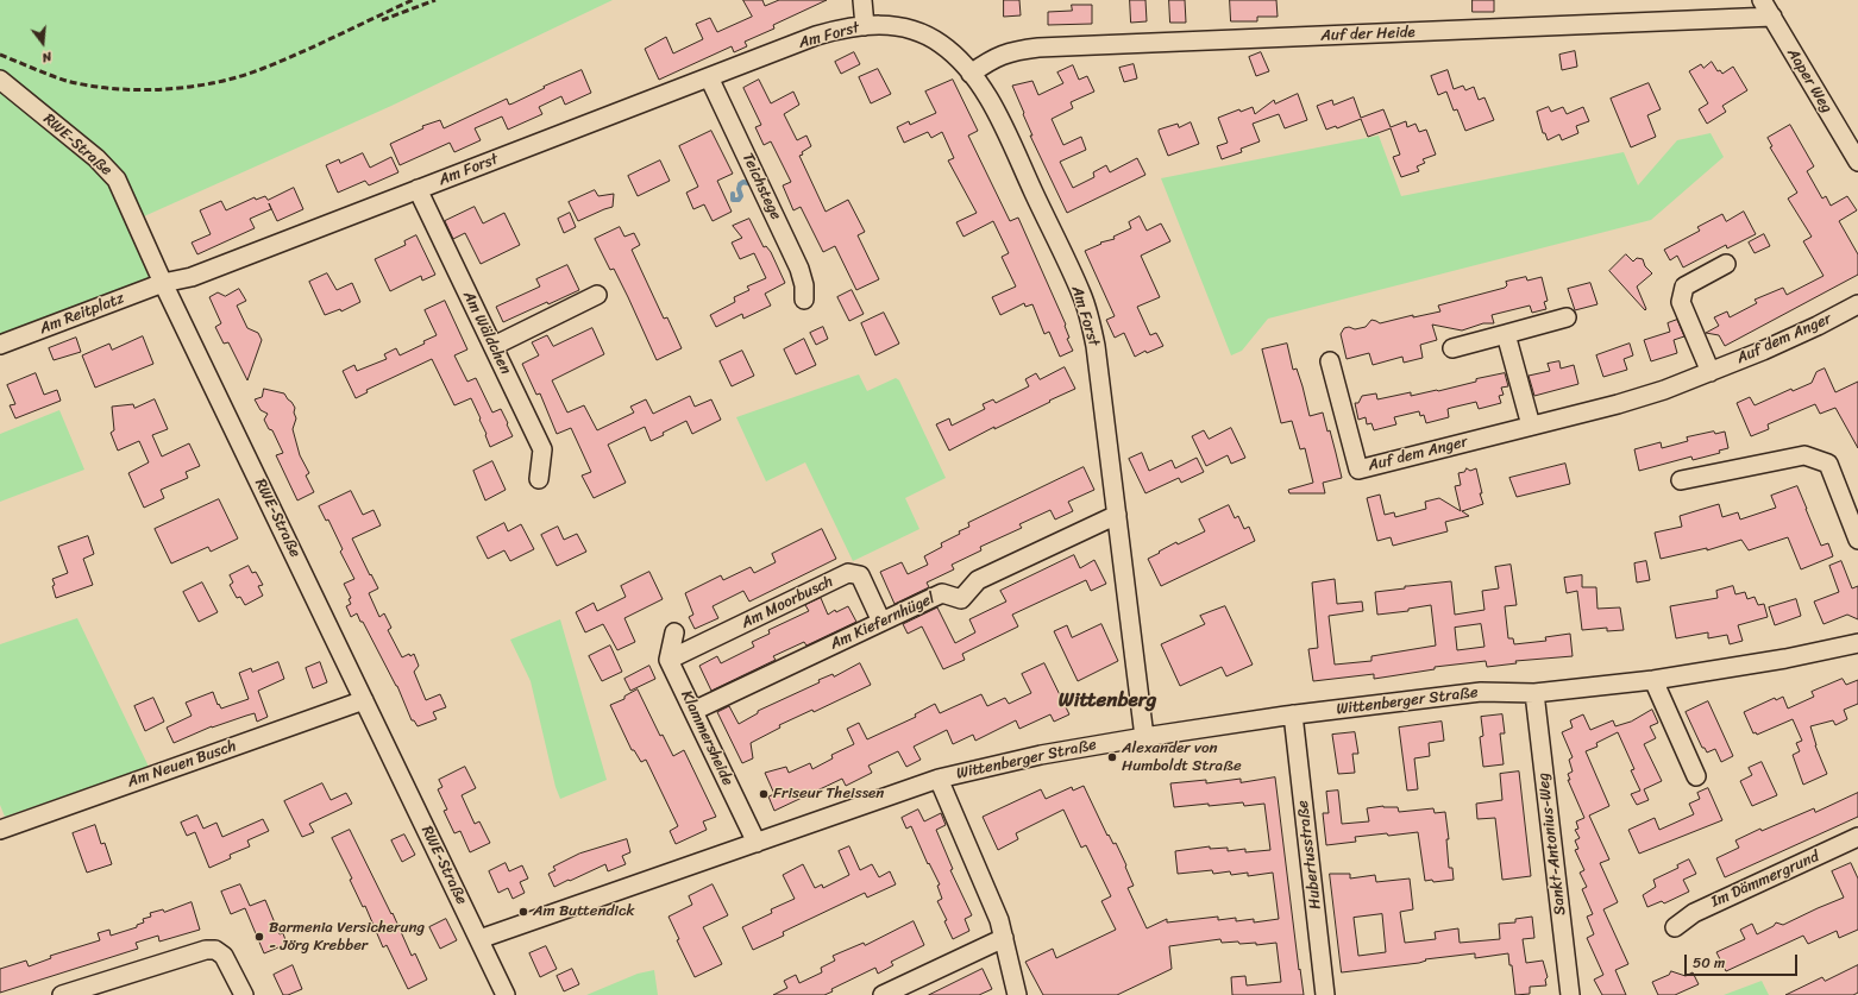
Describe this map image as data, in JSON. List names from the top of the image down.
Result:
{
  "streets": {
    "street": [
      "Auf der Heide",
      "Am Forst",
      "Aaper Weg",
      "RWE-Straße",
      "Teichstege",
      "Am Reitplatz",
      "Am Wäldchen",
      "Auf dem Anger",
      "Am Moorbusch",
      "Am Kiefernhügel",
      "Wittenberger Straße",
      "Klammersheide",
      "Am Neuen Busch",
      "Sankt-Antonius-Weg",
      "Hubertusstraße",
      "Im Dämmergrund"
    ]
  },
  "crossings": [
    ["Auf der Heide", "Am Forst"],
    ["Auf der Heide", "Aaper Weg"],
    ["Am Forst", "RWE-Straße"],
    ["Am Forst", "Teichstege"],
    ["Am Forst", "Am Reitplatz"],
    ["Am Forst", "Am Wäldchen"],
    ["Am Forst", "Am Kiefernhügel"],
    ["Am Forst", "Wittenberger Straße"],
    ["RWE-Straße", "Am Reitplatz"],
    ["RWE-Straße", "Wittenberger Straße"],
    ["RWE-Straße", "Am Neuen Busch"],
    ["Am Moorbusch", "Am Kiefernhügel"],
    ["Am Moorbusch", "Klammersheide"],
    ["Am Kiefernhügel", "Klammersheide"],
    ["Wittenberger Straße", "Klammersheide"],
    ["Wittenberger Straße", "Sankt-Antonius-Weg"],
    ["Wittenberger Straße", "Hubertusstraße"]
  ],
  "districts": ["Wittenberg"],
  "places": [
    "Alexander von Humboldt Straße",
    "Friseur Theissen",
    "Am Buttendick",
    "Barmenia Versicherung - Jörg Krebber"
  ],
  "scale_bar": "50 m",
  "north": "bottom"
}
